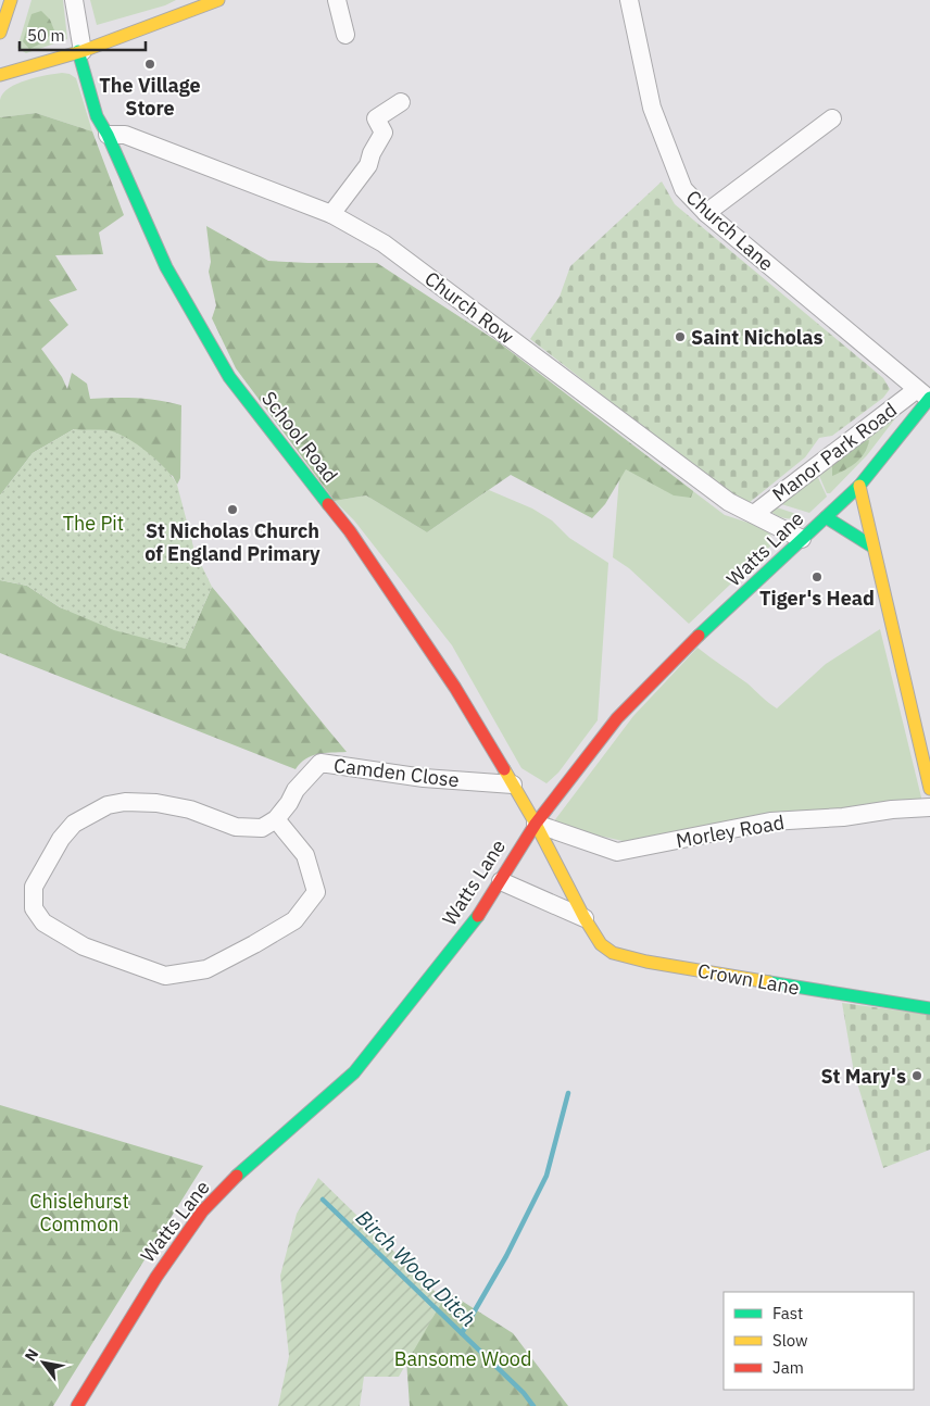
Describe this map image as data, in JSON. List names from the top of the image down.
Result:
{
  "streets": {
    "street": [
      "Church Lane",
      "Church Row",
      "School Road",
      "Manor Park Road",
      "Watts Lane",
      "Camden Close",
      "Morley Road",
      "Crown Lane"
    ]
  },
  "crossings": [
    ["Church Lane", "Manor Park Road"],
    ["Church Lane", "Watts Lane"],
    ["Church Row", "School Road"],
    ["Church Row", "Manor Park Road"],
    ["Church Row", "Watts Lane"],
    ["School Road", "Watts Lane"],
    ["School Road", "Camden Close"],
    ["School Road", "Morley Road"],
    ["School Road", "Crown Lane"],
    ["Manor Park Road", "Watts Lane"],
    ["Watts Lane", "Morley Road"],
    ["Watts Lane", "Crown Lane"],
    ["Morley Road", "Crown Lane"]
  ],
  "water": ["Birch Wood Ditch"],
  "parks": ["The Pit", "Chislehurst Common", "Bansome Wood"],
  "places": [
    "The Village Store",
    "Saint Nicholas",
    "St Nicholas Church of England Primary",
    "Tiger's Head",
    "St Mary's"
  ],
  "legend": ["Fast", "Slow", "Jam"],
  "scale_bar": "50 m",
  "north": "top left"
}
